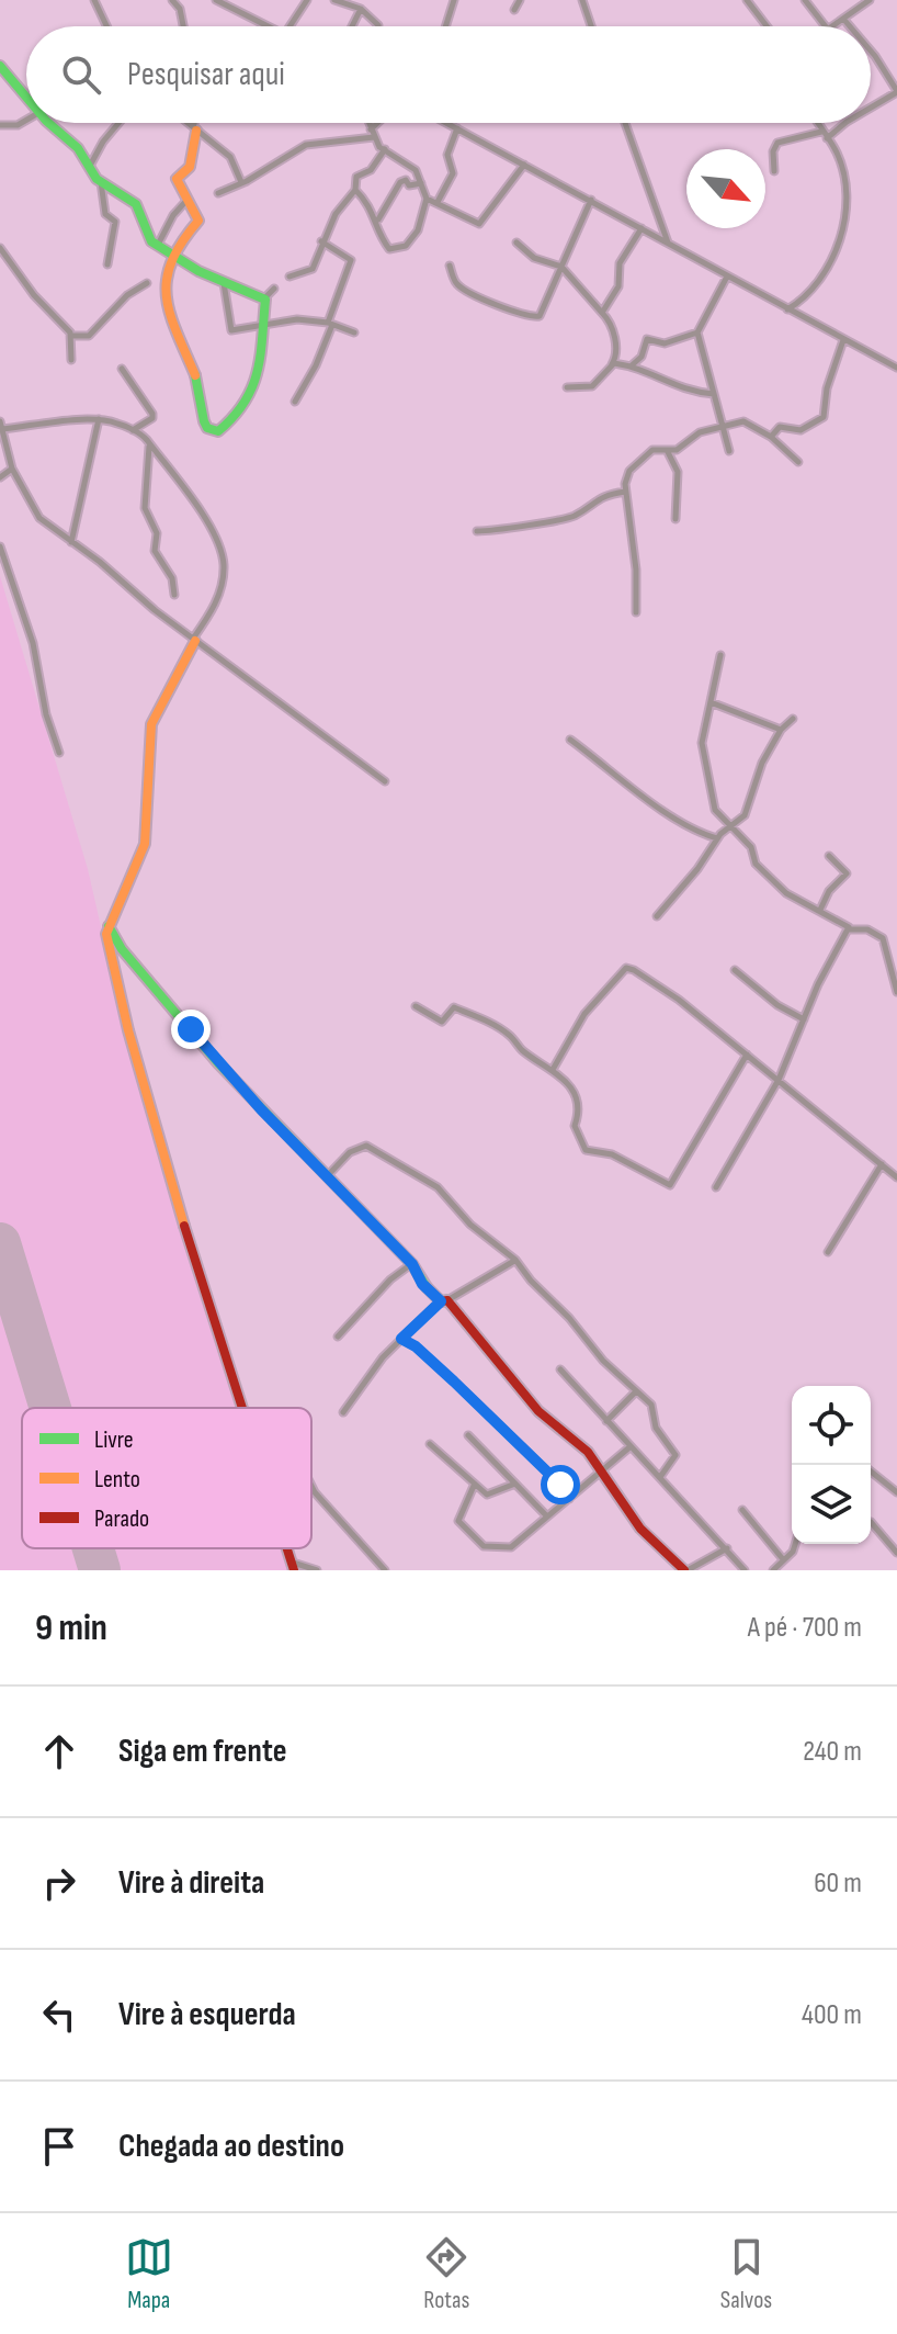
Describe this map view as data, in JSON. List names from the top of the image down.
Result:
{
  "legend": ["Livre", "Lento", "Parado"],
  "north": "bottom right",
  "page": {
    "search": "Pesquisar aqui",
    "heading": ["9 min", "A pé · 700 m"],
    "list": [
      ["Siga em frente", "240 m"],
      ["Vire à direita", "60 m"],
      ["Vire à esquerda", "400 m"],
      "Chegada ao destino"
    ],
    "nav": ["Mapa", "Rotas", "Salvos"]
  }
}
